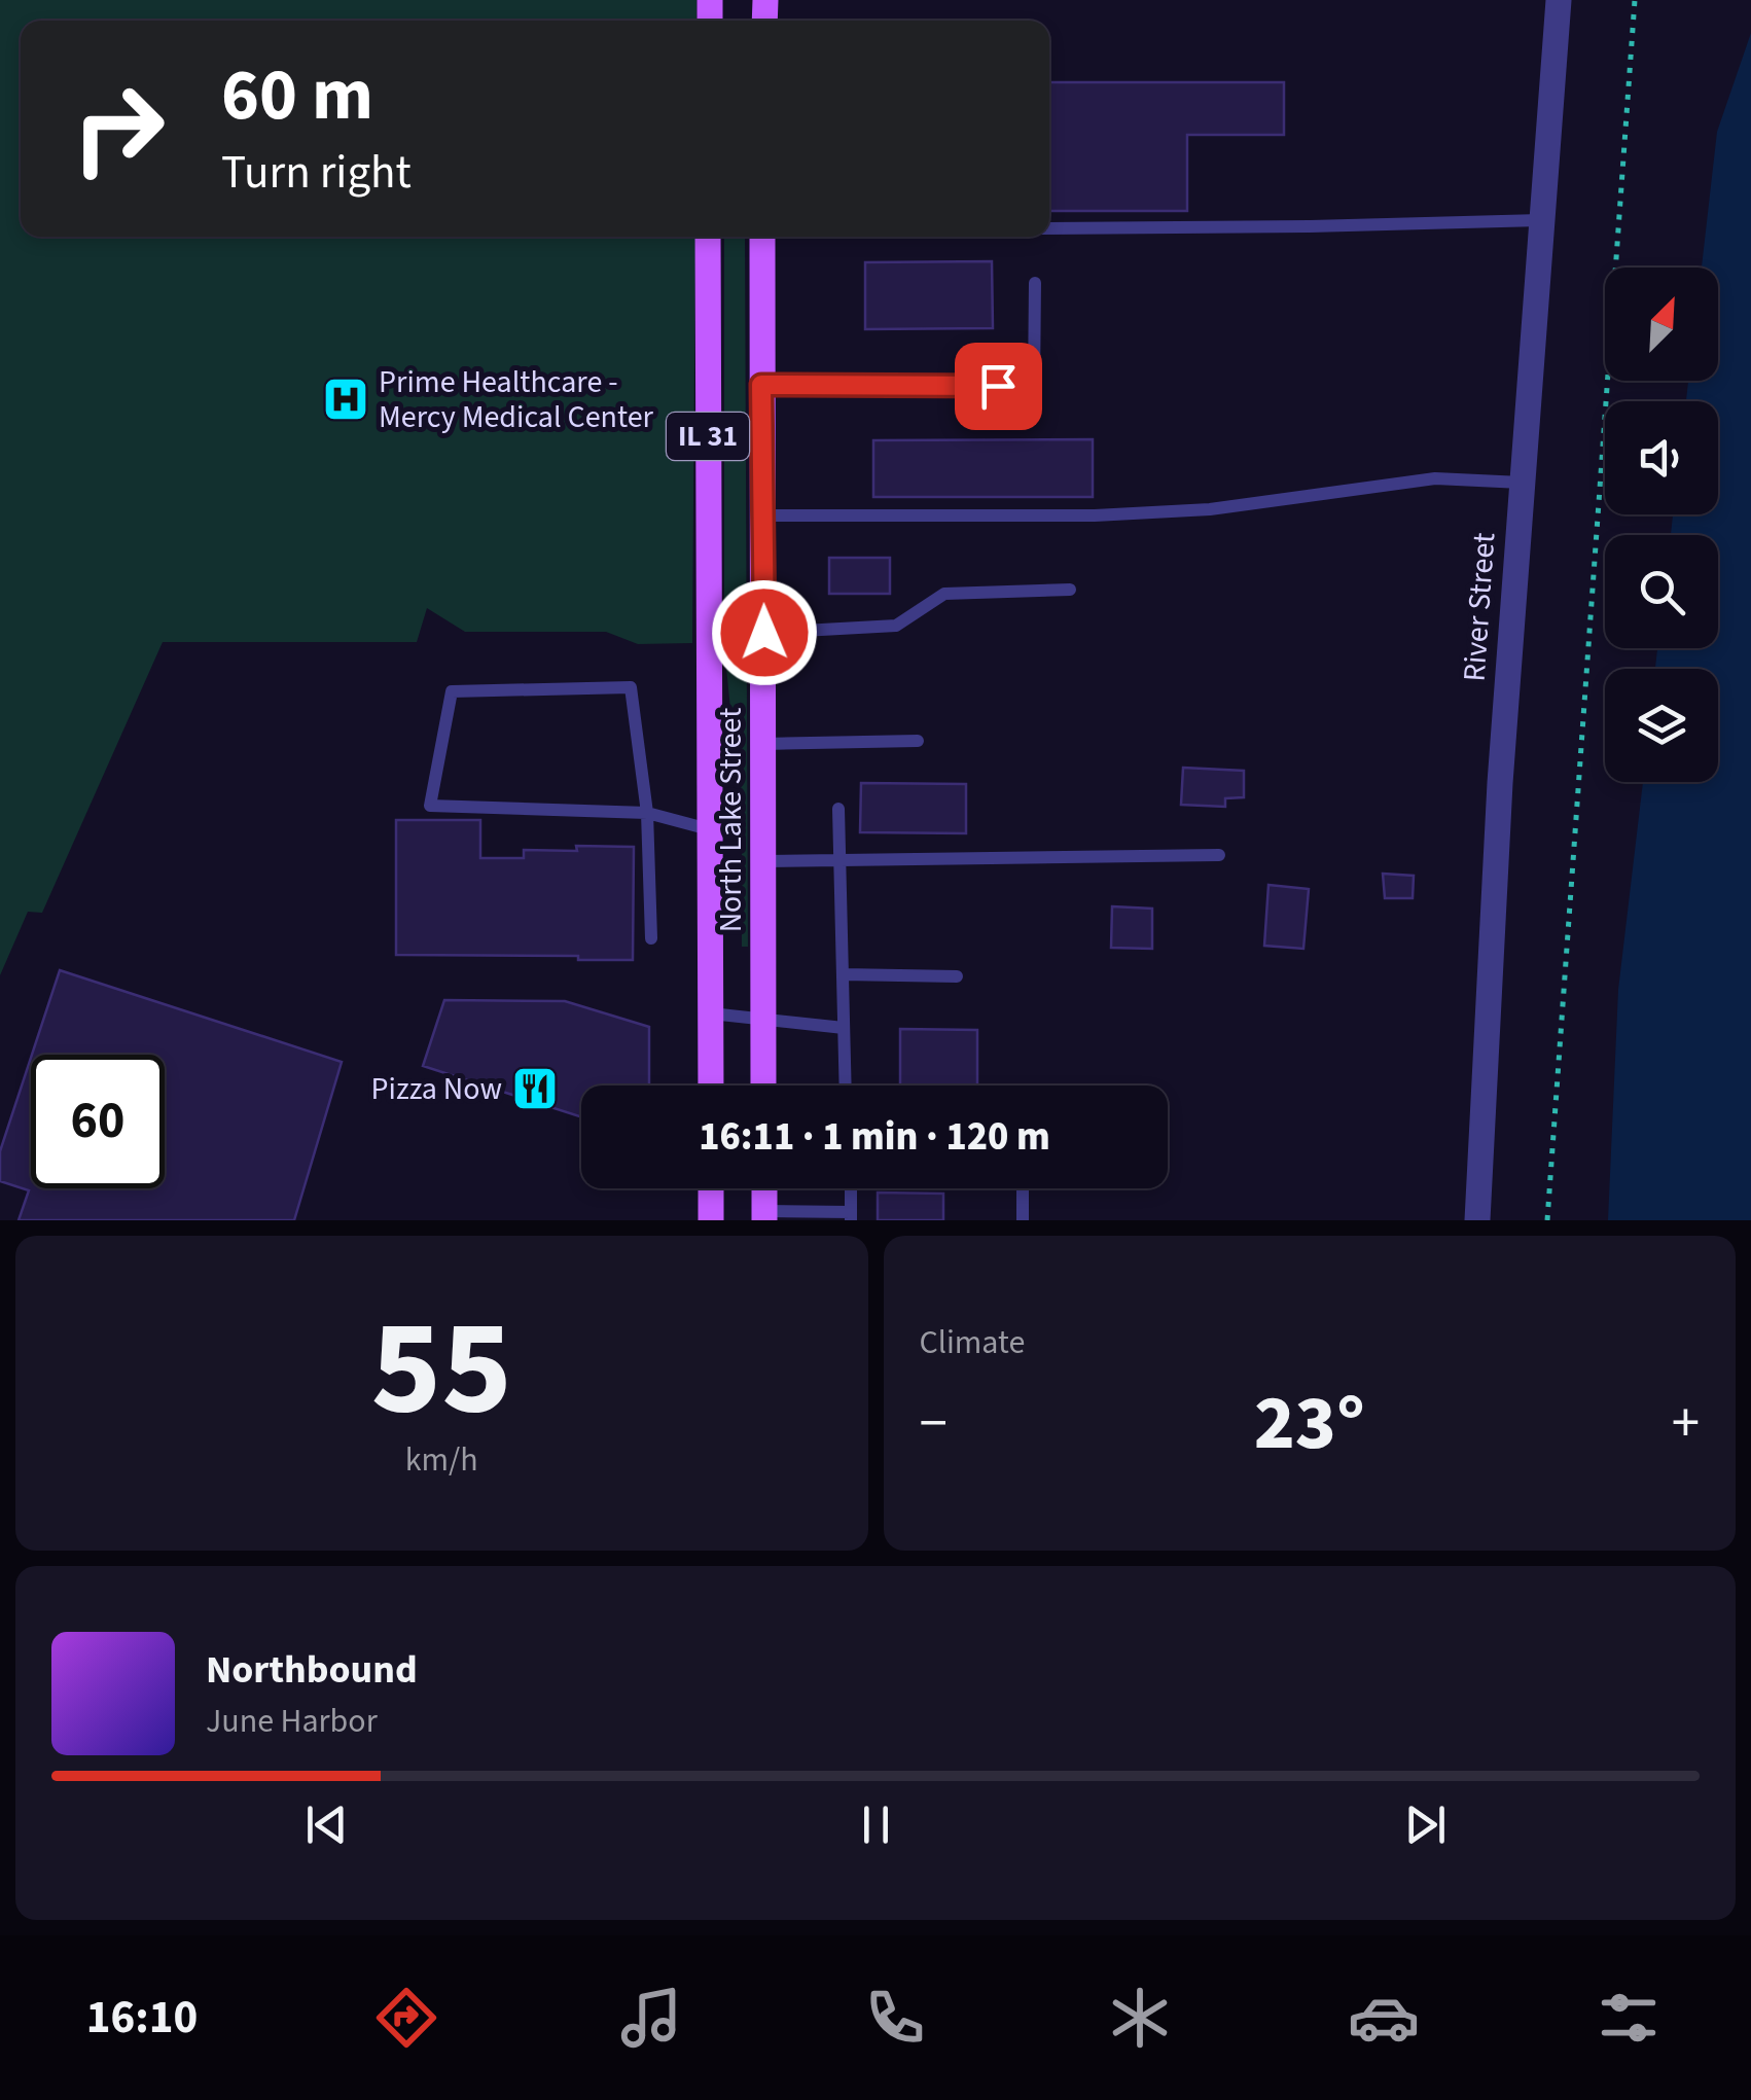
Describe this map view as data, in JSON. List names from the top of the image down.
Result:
{
  "streets": {
    "main road": ["IL 31", "North Lake Street"],
    "street": ["River Street"]
  },
  "places": {
    "hospital": ["Prime Healthcare - Mercy Medical Center"],
    "restaurant": ["Pizza Now"]
  },
  "north": "top right",
  "page": {
    "turn": ["60 m", "Turn right"],
    "limit": "60",
    "trip": "16:11 · 1 min · 120 m",
    "tile": [
      ["55", "km/h"],
      "Climate"
    ],
    "heat": ["−", "23°", "+"],
    "song": ["Northbound", "June Harbor"],
    "tabs": "16:10"
  }
}
